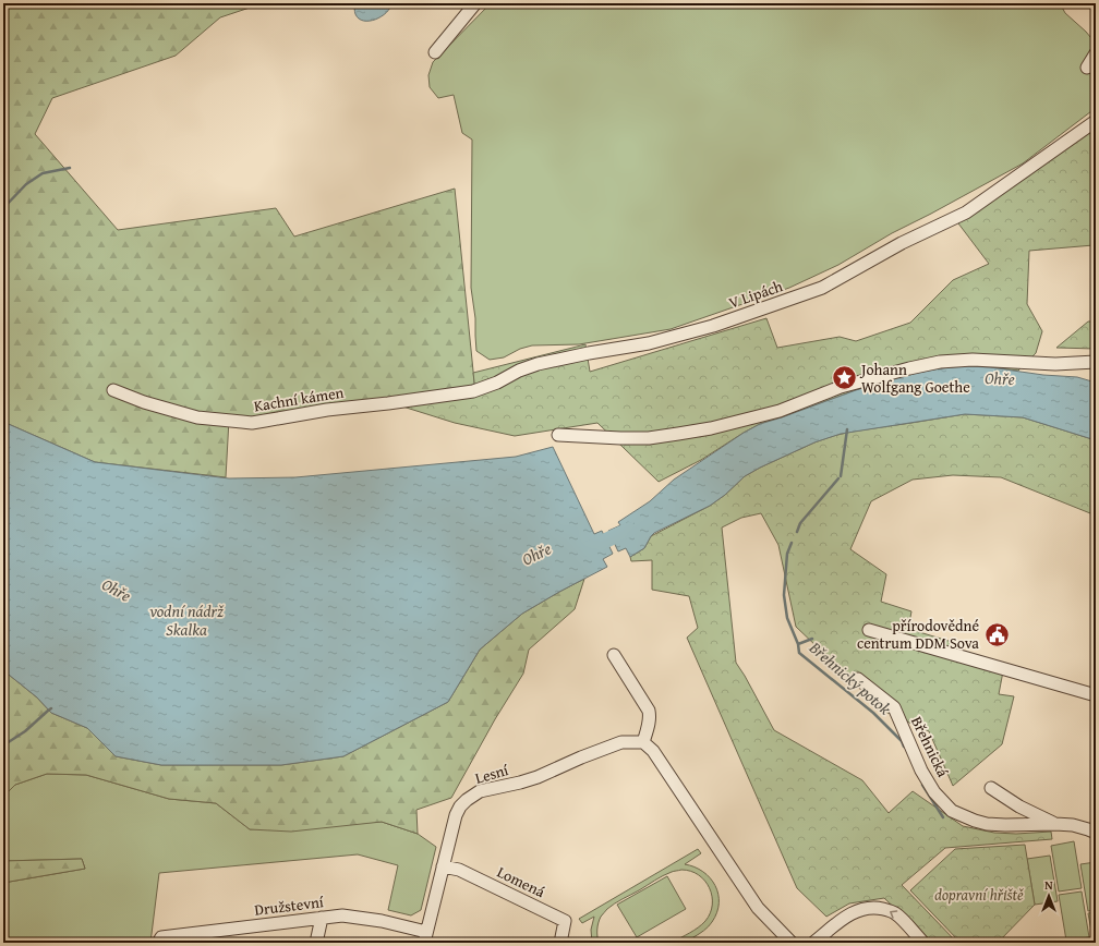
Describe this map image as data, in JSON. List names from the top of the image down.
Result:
{
  "streets": {
    "street": [
      "V Lipách",
      "Kachní kámen",
      "Břehnická",
      "Lesní",
      "Lomená",
      "Družstevní"
    ]
  },
  "crossings": [
    ["V Lipách", "Kachní kámen"],
    ["Lesní", "Lomená"],
    ["Lesní", "Družstevní"]
  ],
  "water": ["Ohře", "vodní nádrž Skalka", "Břehnický potok"],
  "parks": ["dopravní hřiště"],
  "places": {
    "place": ["Johann Wolfgang Goethe"],
    "public building": ["přírodovědné centrum DDM Sova"]
  },
  "north": "top"
}
